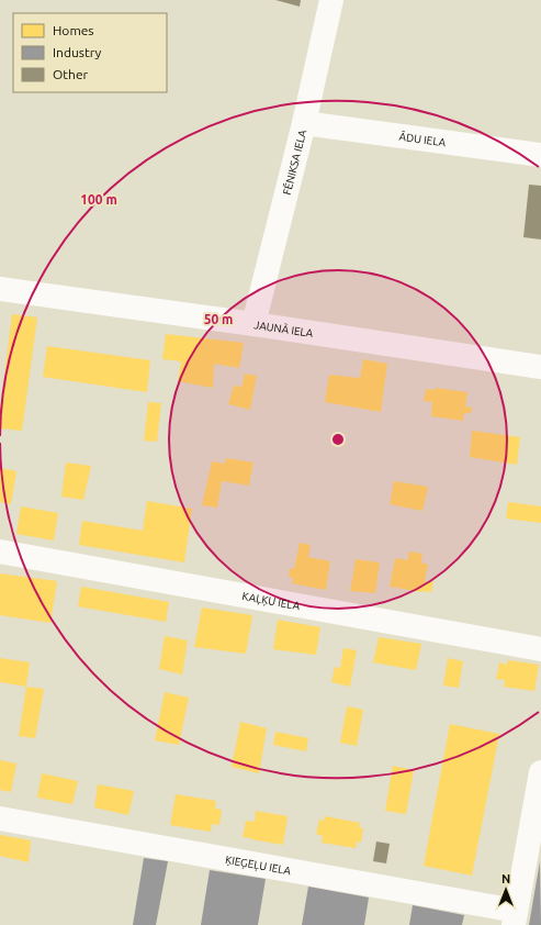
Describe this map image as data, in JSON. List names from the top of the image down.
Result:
{
  "streets": {
    "street": [
      "ĀDU IELA",
      "FĒNIKSA IELA",
      "JAUNĀ IELA",
      "KAĻĶU IELA",
      "ĶIEĢEĻU IELA"
    ]
  },
  "crossings": [
    ["ĀDU IELA", "FĒNIKSA IELA"],
    ["FĒNIKSA IELA", "JAUNĀ IELA"]
  ],
  "legend": ["Homes", "Industry", "Other"],
  "north": "top",
  "rings": ["100 m", "50 m"]
}
